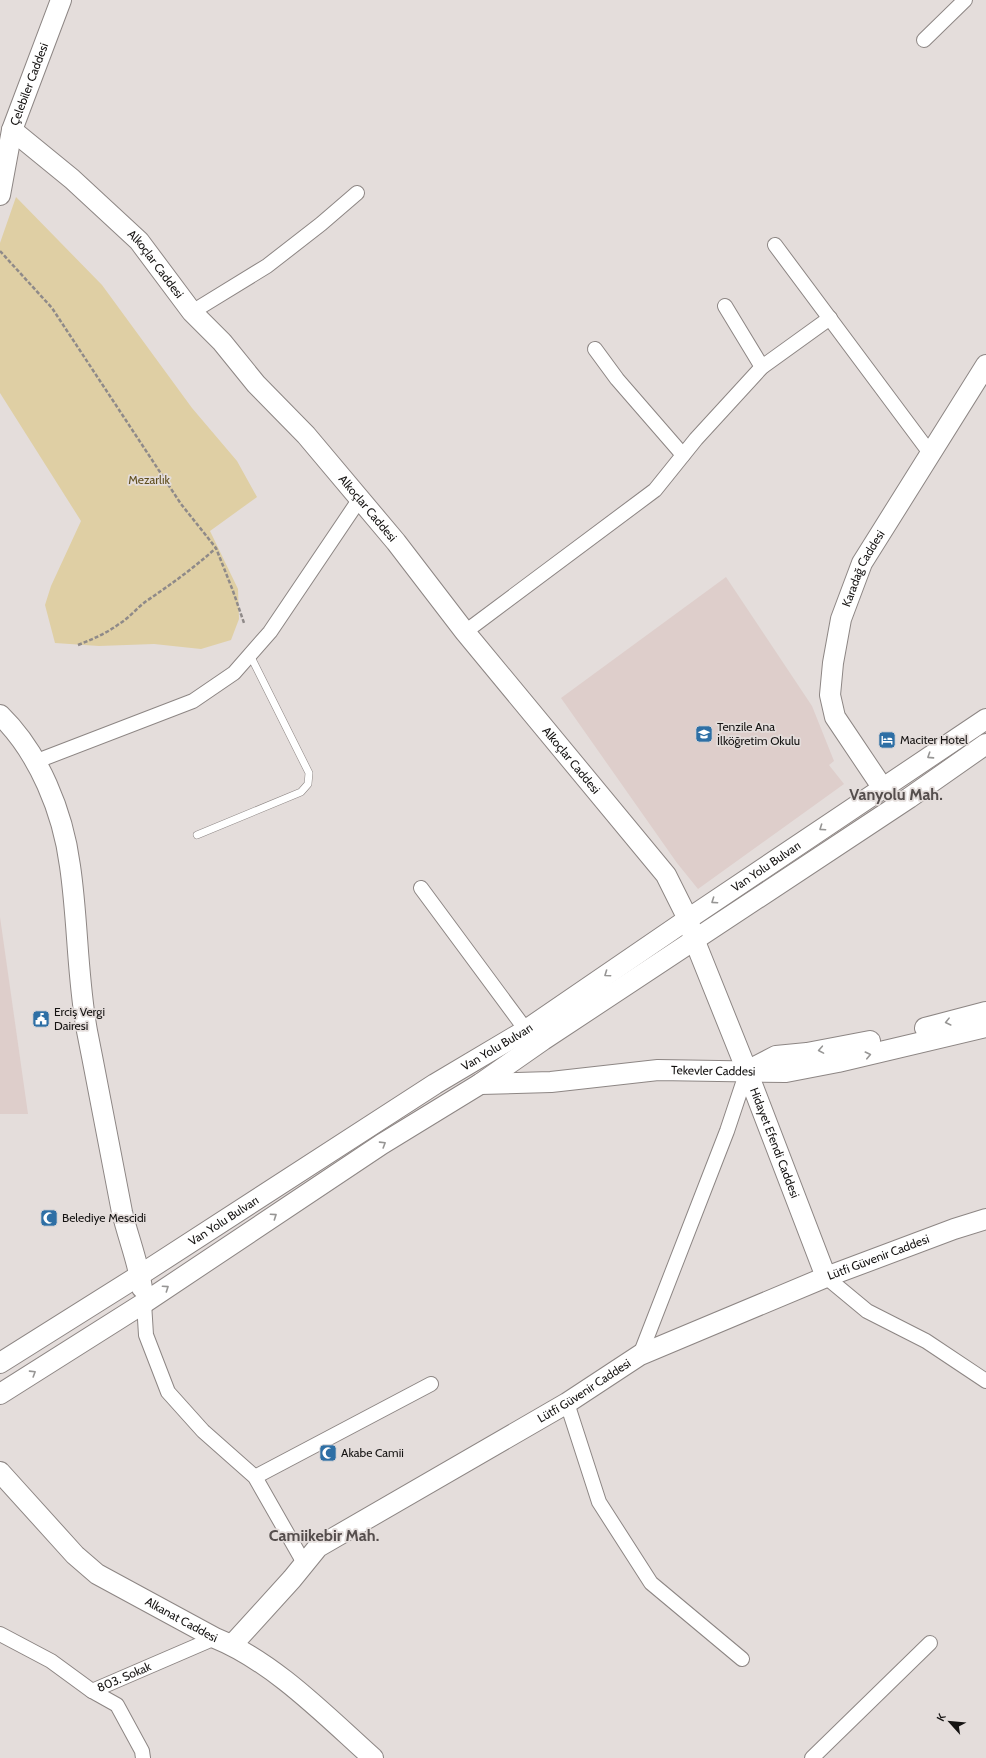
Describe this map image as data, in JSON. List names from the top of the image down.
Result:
{
  "streets": {
    "street": [
      "Çelebiler Caddesi",
      "Alkoçlar Caddesi",
      "Karadağ Caddesi",
      "Van Yolu Bulvarı",
      "Tekevler Caddesi",
      "Hidayet Efendi Caddesi",
      "Lütfi Güvenir Caddesi",
      "Alkanat Caddesi",
      "803. Sokak"
    ]
  },
  "crossings": [
    ["Çelebiler Caddesi", "Alkoçlar Caddesi"],
    ["Alkoçlar Caddesi", "Van Yolu Bulvarı"],
    ["Alkoçlar Caddesi", "Hidayet Efendi Caddesi"],
    ["Karadağ Caddesi", "Van Yolu Bulvarı"],
    ["Van Yolu Bulvarı", "Hidayet Efendi Caddesi"],
    ["Tekevler Caddesi", "Hidayet Efendi Caddesi"],
    ["Hidayet Efendi Caddesi", "Lütfi Güvenir Caddesi"],
    ["Lütfi Güvenir Caddesi", "Alkanat Caddesi"],
    ["Lütfi Güvenir Caddesi", "803. Sokak"],
    ["Alkanat Caddesi", "803. Sokak"]
  ],
  "districts": ["Vanyolu Mah.", "Camiikebir Mah."],
  "parks": ["Mezarlık"],
  "places": {
    "school or university": ["Tenzile Ana İlköğretim Okulu"],
    "hotel": ["Maciter Hotel"],
    "public building": ["Erciş Vergi Dairesi"],
    "mosque": ["Belediye Mescidi", "Akabe Camii"]
  },
  "north": "top left"
}
